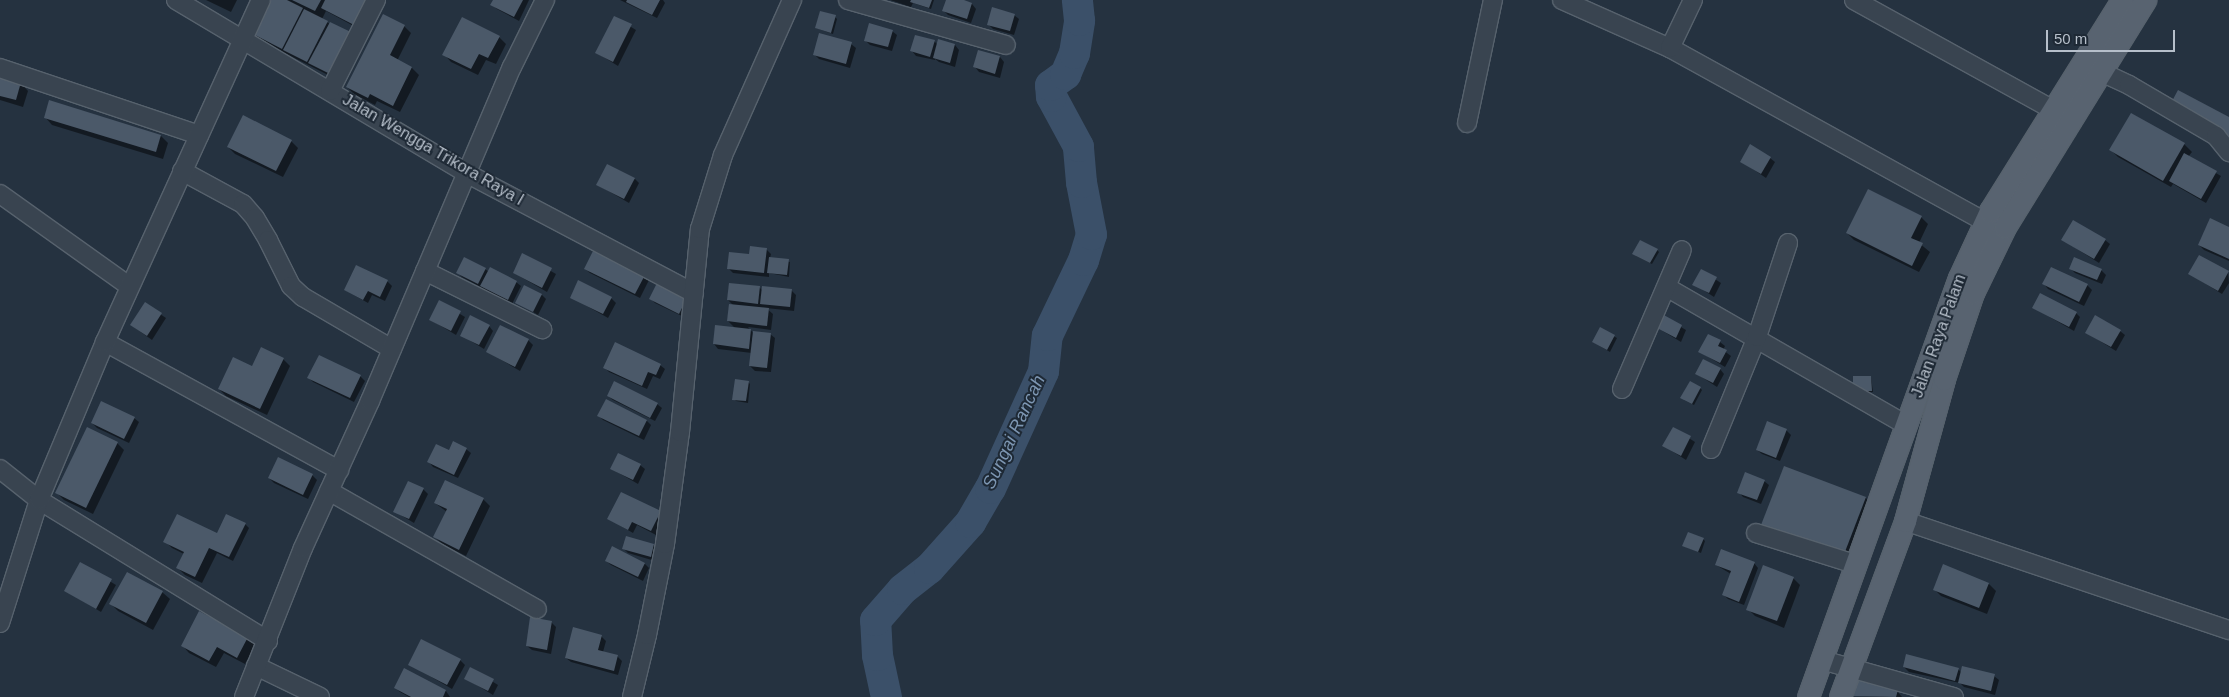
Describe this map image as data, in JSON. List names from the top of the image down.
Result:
{
  "streets": {
    "main road": ["Jalan Raya Palam"],
    "street": ["Jalan Wengga Trikora Raya I"]
  },
  "water": ["Sungai Rancah"],
  "scale_bar": "50 m"
}
